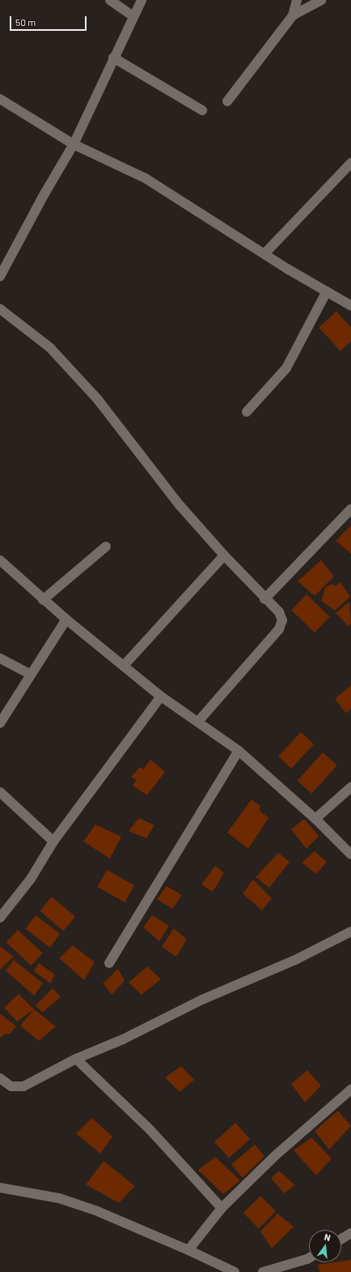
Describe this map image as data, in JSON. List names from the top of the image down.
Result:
{
  "scale_bar": "50 m",
  "north": "top"
}
